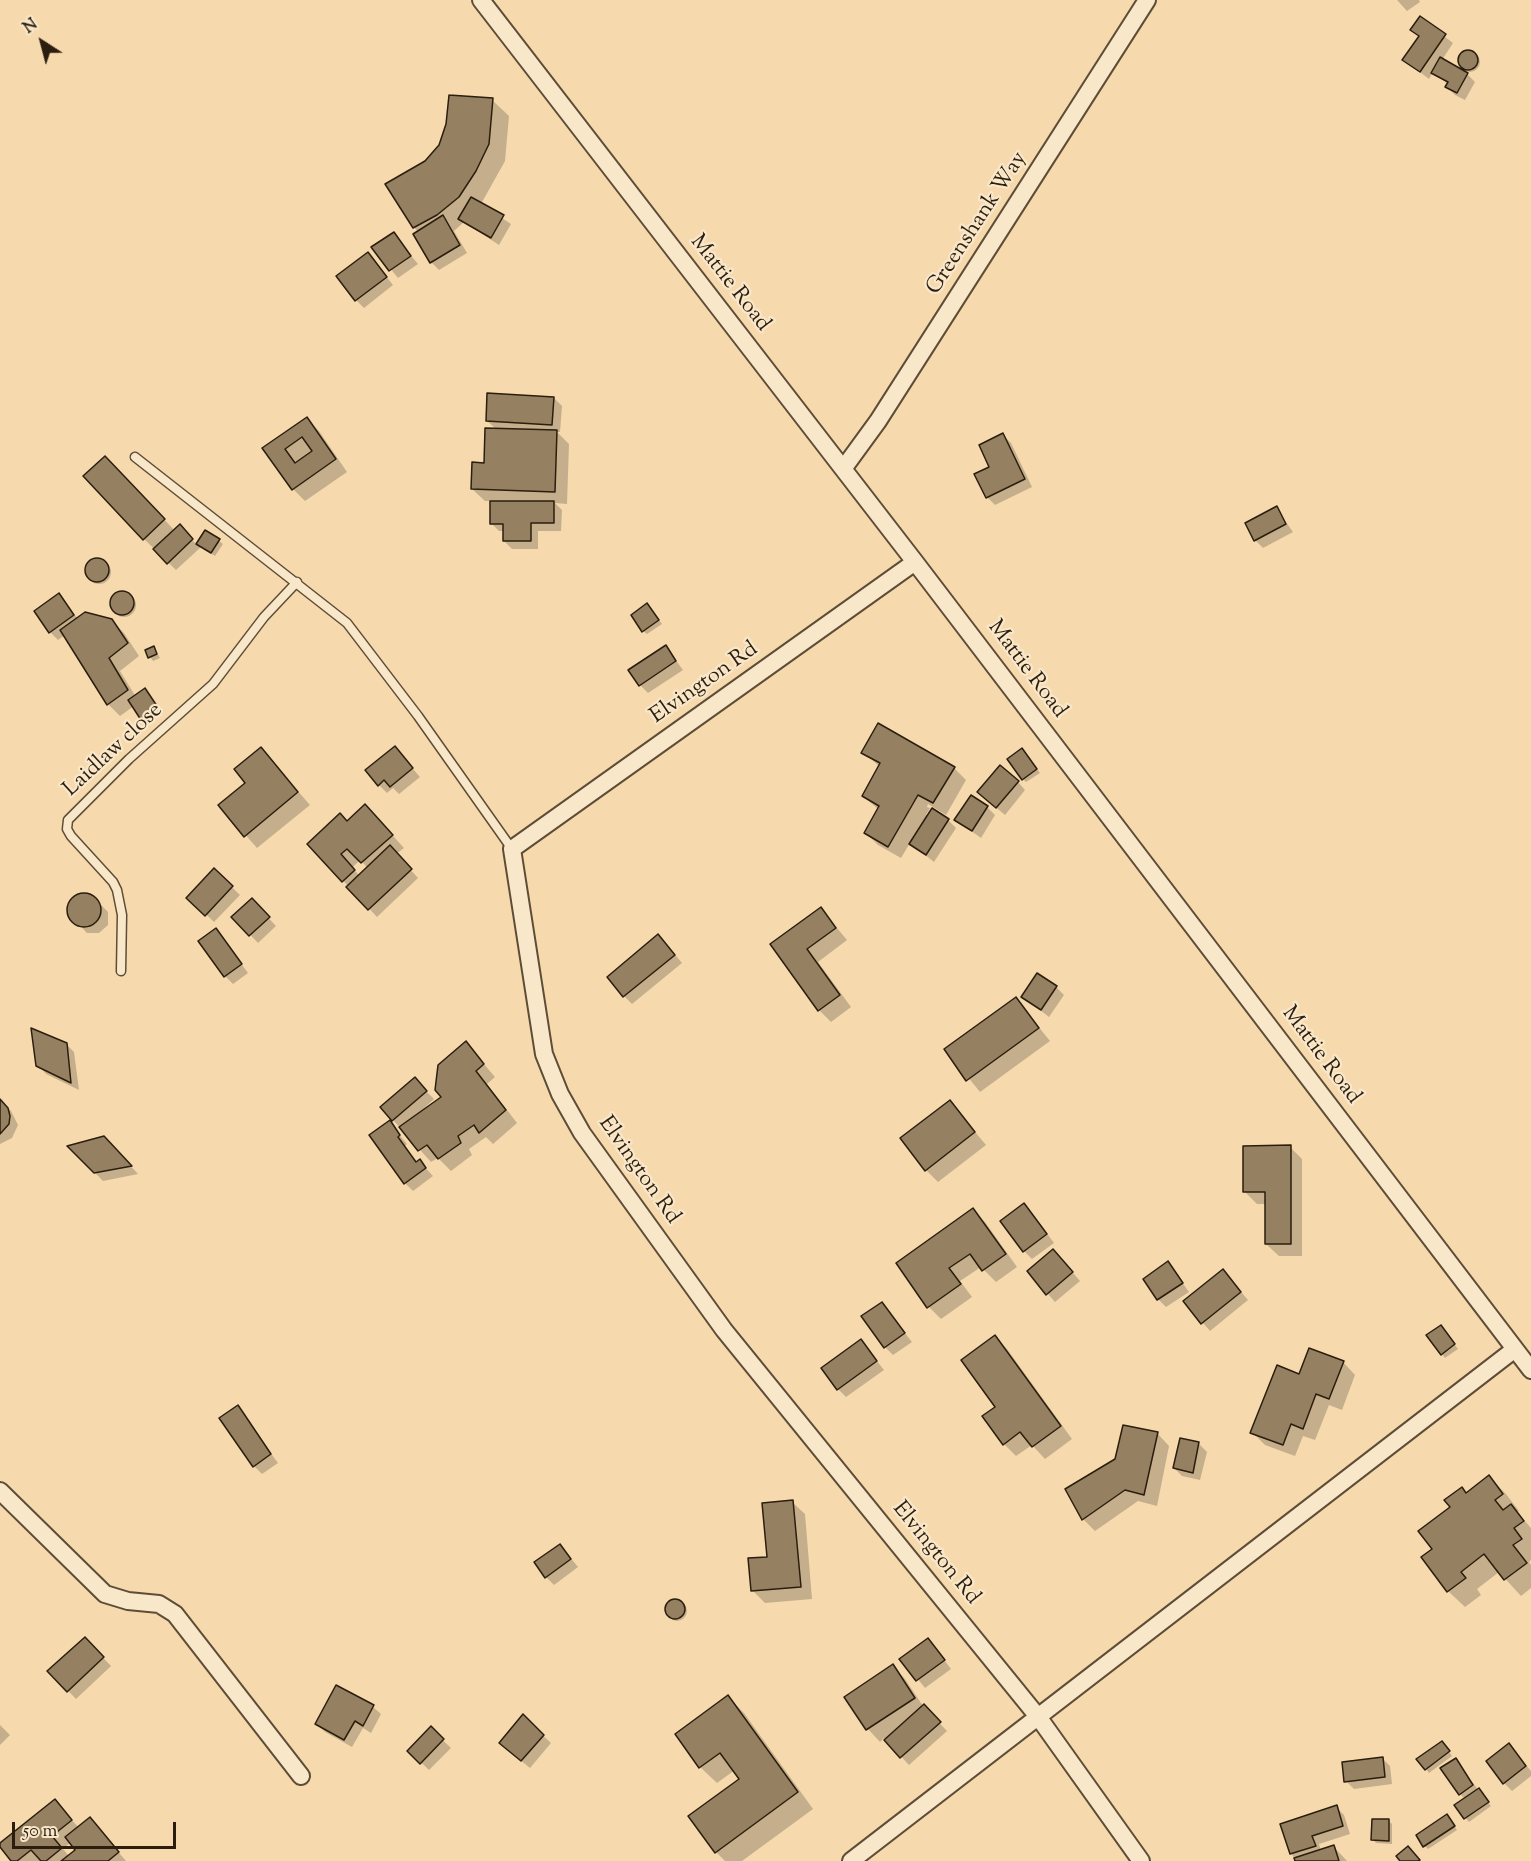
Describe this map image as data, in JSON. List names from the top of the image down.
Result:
{
  "streets": {
    "street": ["Greenshank Way", "Mattie Road", "Elvington Rd"],
    "lane": ["Laidlaw close"]
  },
  "crossings": [
    ["Greenshank Way", "Mattie Road"],
    ["Mattie Road", "Elvington Rd"]
  ],
  "scale_bar": "50 m",
  "north": "top left"
}
